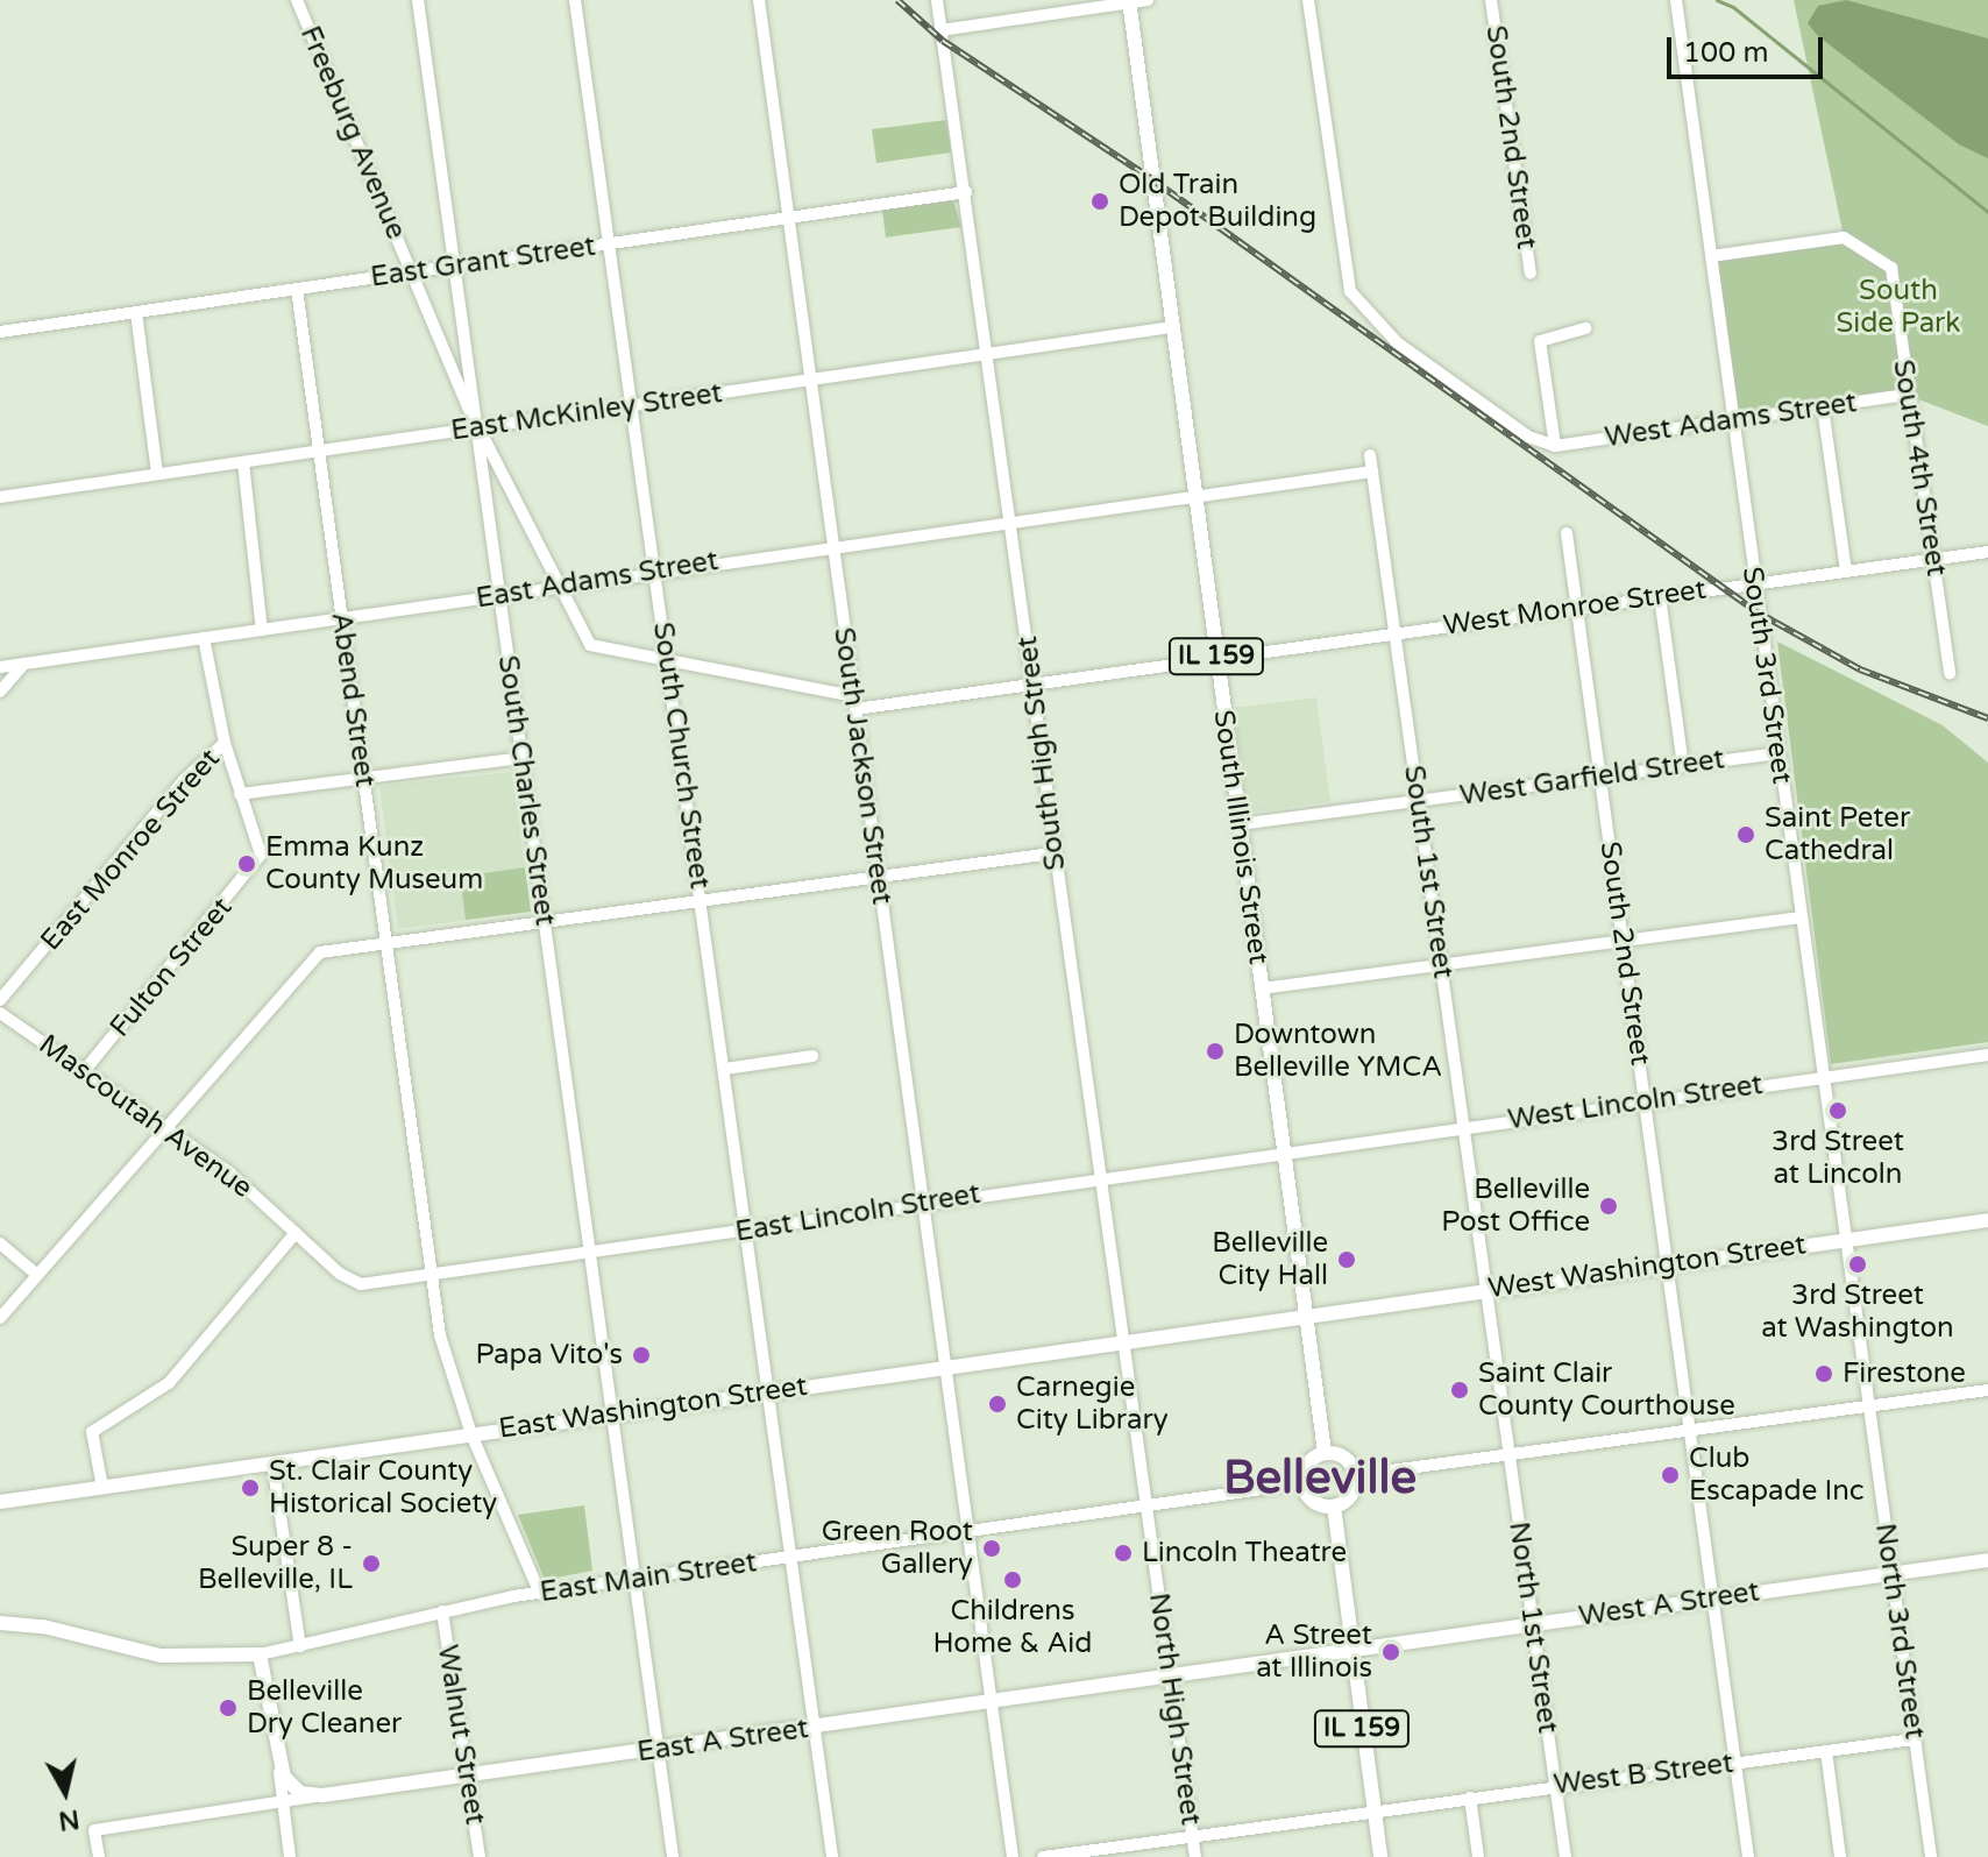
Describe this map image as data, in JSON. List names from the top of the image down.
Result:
{
  "streets": {
    "main road": [
      "IL 159",
      "South Illinois Street",
      "West Washington Street",
      "East Washington Street",
      "East Main Street",
      "West A Street",
      "East A Street"
    ],
    "street": [
      "Freeburg Avenue",
      "South 2nd Street",
      "East Grant Street",
      "East McKinley Street",
      "West Adams Street",
      "South 4th Street",
      "East Adams Street",
      "West Monroe Street",
      "South 3rd Street",
      "Abend Street",
      "South High Street",
      "South Church Street",
      "South Jackson Street",
      "West Garfield Street",
      "South Charles Street",
      "East Monroe Street",
      "South 1st Street",
      "Fulton Street",
      "West Lincoln Street",
      "Mascoutah Avenue",
      "East Lincoln Street",
      "North 1st Street",
      "North 3rd Street",
      "North High Street",
      "Walnut Street",
      "West B Street"
    ]
  },
  "crossings": [
    ["Freeburg Avenue", "East Grant Street"],
    ["Freeburg Avenue", "East McKinley Street"],
    ["Freeburg Avenue", "East Adams Street"],
    ["Freeburg Avenue", "South Church Street"],
    ["Freeburg Avenue", "South Charles Street"],
    ["South 2nd Street", "West Monroe Street"],
    ["South 2nd Street", "West Garfield Street"],
    ["South 2nd Street", "West Lincoln Street"],
    ["South 2nd Street", "West Washington Street"],
    ["South 2nd Street", "West A Street"],
    ["South 2nd Street", "West B Street"],
    ["East Grant Street", "Abend Street"],
    ["East Grant Street", "South High Street"],
    ["East Grant Street", "South Church Street"],
    ["East Grant Street", "South Jackson Street"],
    ["East Grant Street", "South Charles Street"],
    ["East McKinley Street", "Abend Street"],
    ["East McKinley Street", "South High Street"],
    ["East McKinley Street", "South Church Street"],
    ["East McKinley Street", "South Jackson Street"],
    ["East McKinley Street", "South Charles Street"],
    ["East McKinley Street", "South Illinois Street"],
    ["West Adams Street", "South 4th Street"],
    ["West Adams Street", "South 3rd Street"],
    ["South 4th Street", "West Monroe Street"],
    ["South 4th Street", "South 3rd Street"],
    ["East Adams Street", "Abend Street"],
    ["East Adams Street", "South High Street"],
    ["East Adams Street", "South Church Street"],
    ["East Adams Street", "South Jackson Street"],
    ["East Adams Street", "South Charles Street"],
    ["East Adams Street", "South Illinois Street"],
    ["West Monroe Street", "South 3rd Street"],
    ["West Monroe Street", "South Illinois Street"],
    ["West Monroe Street", "South 1st Street"],
    ["IL 159", "South Illinois Street"],
    ["IL 159", "East Main Street"],
    ["IL 159", "West A Street"],
    ["IL 159", "East A Street"],
    ["IL 159", "West B Street"],
    ["South 3rd Street", "West Garfield Street"],
    ["South 3rd Street", "West Lincoln Street"],
    ["South 3rd Street", "West Washington Street"],
    ["South 3rd Street", "North 3rd Street"],
    ["Abend Street", "East Monroe Street"],
    ["Abend Street", "Mascoutah Avenue"],
    ["Abend Street", "East Lincoln Street"],
    ["South High Street", "East Lincoln Street"],
    ["South High Street", "East Washington Street"],
    ["South High Street", "East Main Street"],
    ["South High Street", "North High Street"],
    ["South Church Street", "East Lincoln Street"],
    ["South Church Street", "East Washington Street"],
    ["South Church Street", "East Main Street"],
    ["South Church Street", "East A Street"],
    ["South Jackson Street", "East Lincoln Street"],
    ["South Jackson Street", "East Washington Street"],
    ["South Jackson Street", "East Main Street"],
    ["South Jackson Street", "East A Street"],
    ["West Garfield Street", "South Illinois Street"],
    ["West Garfield Street", "South 1st Street"],
    ["South Charles Street", "East Monroe Street"],
    ["South Charles Street", "East Lincoln Street"],
    ["South Charles Street", "East Washington Street"],
    ["South Charles Street", "East Main Street"],
    ["South Charles Street", "East A Street"],
    ["South Illinois Street", "West Lincoln Street"],
    ["South Illinois Street", "East Lincoln Street"],
    ["South Illinois Street", "West Washington Street"],
    ["South Illinois Street", "East Washington Street"],
    ["South Illinois Street", "East Main Street"],
    ["East Monroe Street", "Fulton Street"],
    ["South 1st Street", "West Lincoln Street"],
    ["South 1st Street", "West Washington Street"],
    ["South 1st Street", "North 1st Street"],
    ["Fulton Street", "Mascoutah Avenue"],
    ["West Lincoln Street", "East Lincoln Street"],
    ["Mascoutah Avenue", "East Lincoln Street"],
    ["West Washington Street", "East Washington Street"],
    ["East Main Street", "North High Street"],
    ["East Main Street", "Walnut Street"],
    ["West A Street", "North 1st Street"],
    ["West A Street", "North 3rd Street"],
    ["West A Street", "East A Street"],
    ["North 1st Street", "West B Street"],
    ["North 3rd Street", "West B Street"],
    ["North High Street", "East A Street"],
    ["North High Street", "West B Street"],
    ["Walnut Street", "East A Street"]
  ],
  "districts": ["Belleville"],
  "parks": ["South Side Park"],
  "places": [
    "Old Train Depot Building",
    "Saint Peter Cathedral",
    "Emma Kunz County Museum",
    "Downtown Belleville YMCA",
    "3rd Street at Lincoln",
    "Belleville Post Office",
    "Belleville City Hall",
    "3rd Street at Washington",
    "Papa Vito's",
    "Firestone",
    "Saint Clair County Courthouse",
    "Carnegie City Library",
    "Club Escapade Inc",
    "St. Clair County Historical Society",
    "Green Root Gallery",
    "Lincoln Theatre",
    "Super 8 - Belleville, IL",
    "Childrens Home & Aid",
    "A Street at Illinois",
    "Belleville Dry Cleaner"
  ],
  "scale_bar": "100 m",
  "north": "bottom"
}
